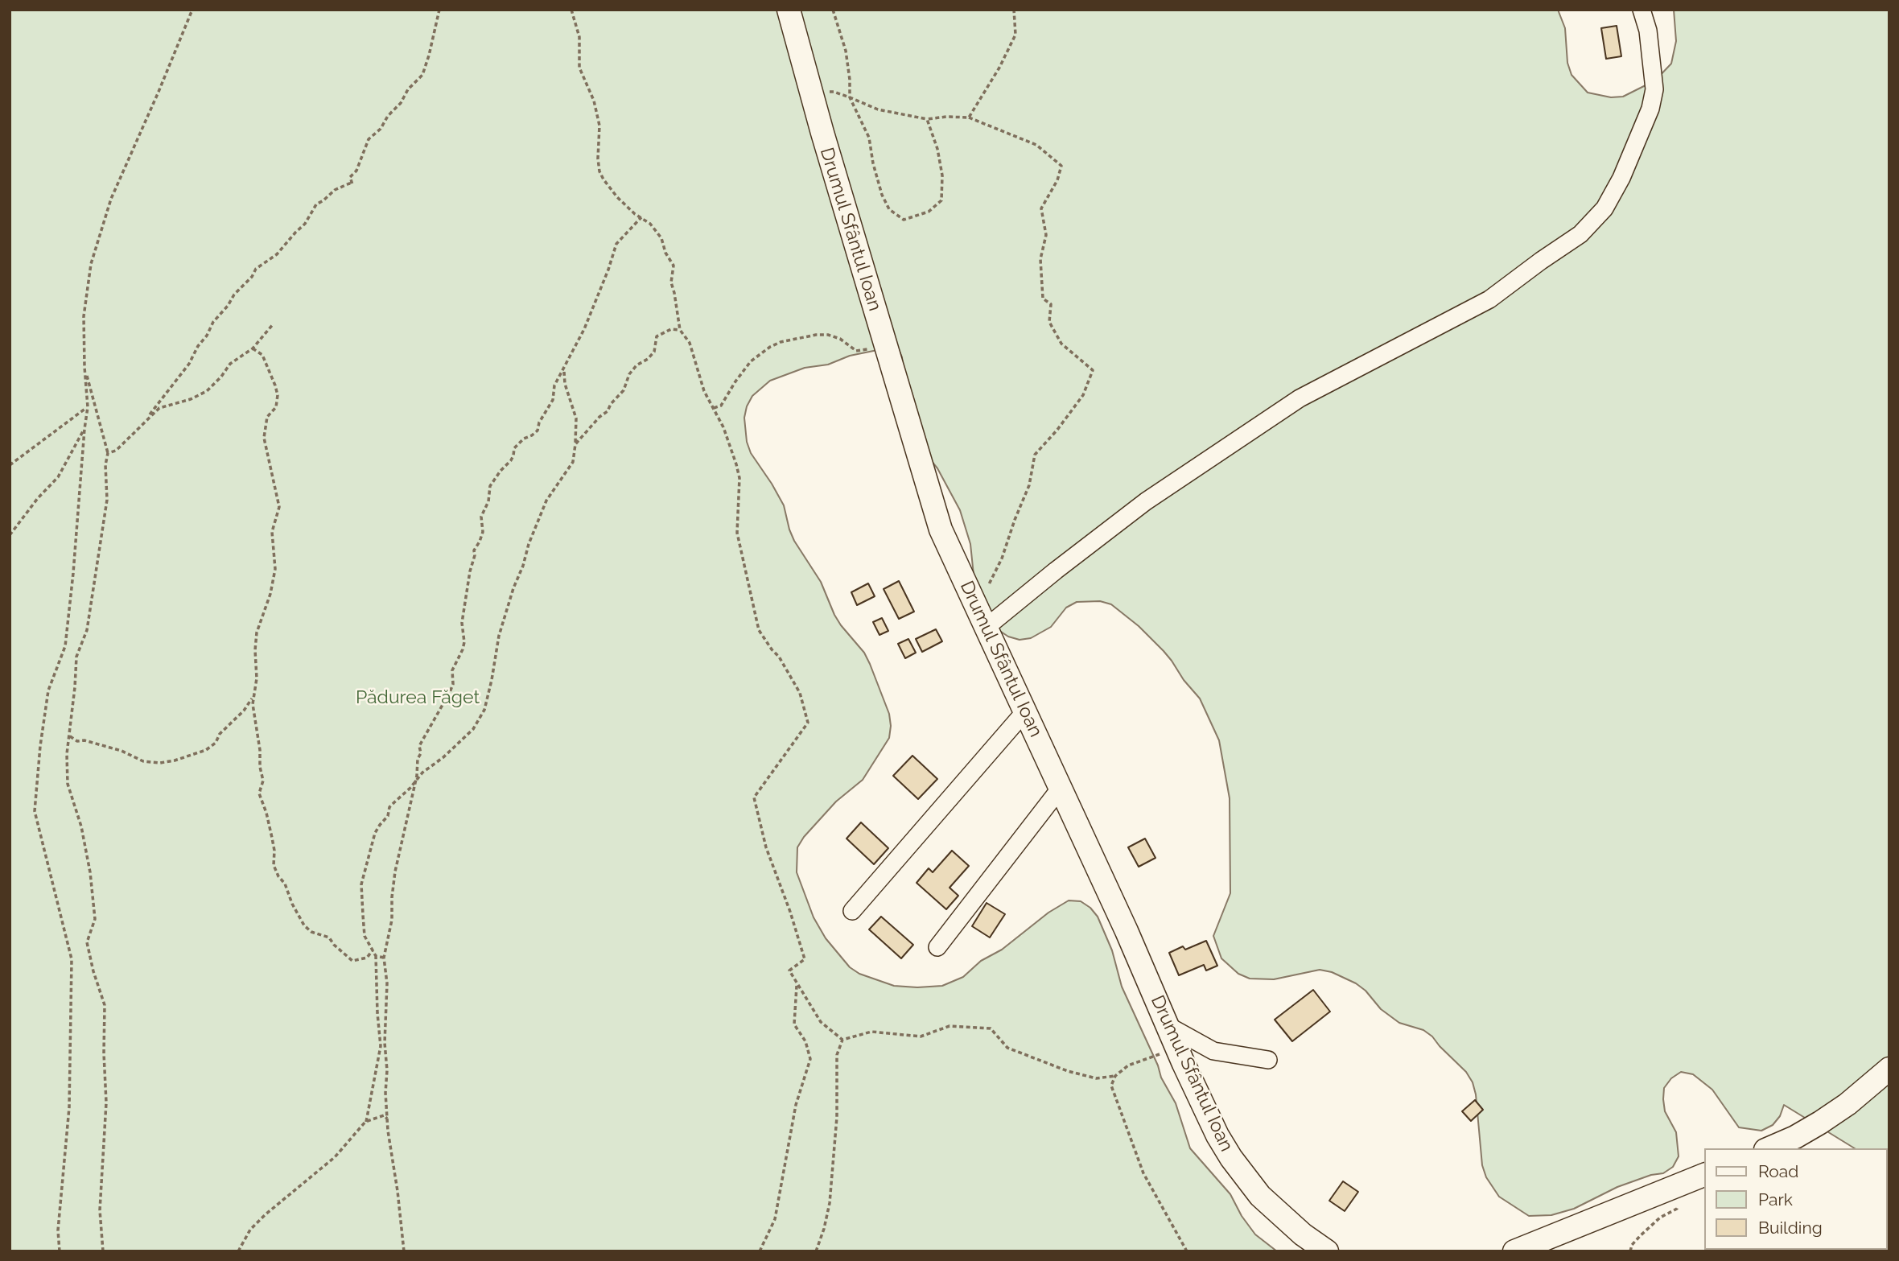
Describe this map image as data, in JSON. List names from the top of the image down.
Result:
{
  "streets": {
    "main road": ["Drumul Sfântul Ioan"]
  },
  "parks": ["Pădurea Făget"],
  "legend": ["Road", "Park", "Building"]
}
